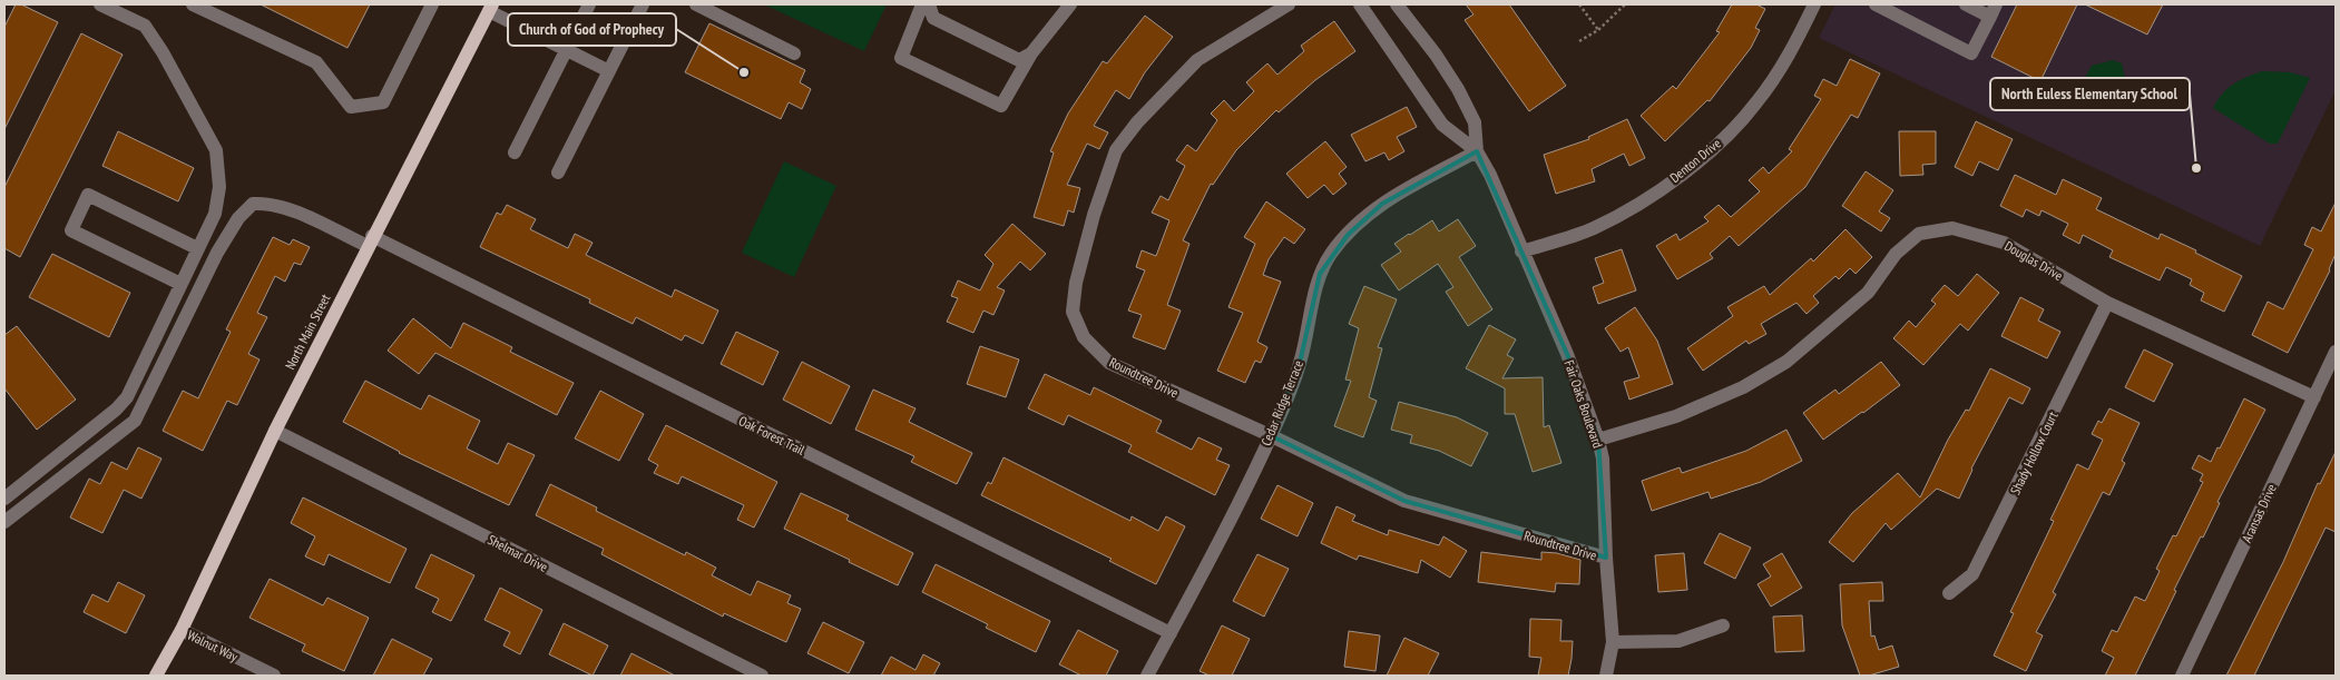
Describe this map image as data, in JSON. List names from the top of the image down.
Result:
{
  "streets": {
    "main road": ["North Main Street"],
    "street": [
      "Denton Drive",
      "Douglas Drive",
      "Roundtree Drive",
      "Cedar Ridge Terrace",
      "Fair Oaks Boulevard",
      "Oak Forest Trail",
      "Shady Hollow Court",
      "Aransas Drive",
      "Shelmar Drive",
      "Walnut Way"
    ]
  },
  "crossings": [
    ["Denton Drive", "Fair Oaks Boulevard"],
    ["Douglas Drive", "Fair Oaks Boulevard"],
    ["Douglas Drive", "Shady Hollow Court"],
    ["Douglas Drive", "Aransas Drive"],
    ["North Main Street", "Oak Forest Trail"],
    ["North Main Street", "Shelmar Drive"],
    ["North Main Street", "Walnut Way"],
    ["Roundtree Drive", "Cedar Ridge Terrace"],
    ["Roundtree Drive", "Fair Oaks Boulevard"],
    ["Cedar Ridge Terrace", "Fair Oaks Boulevard"],
    ["Cedar Ridge Terrace", "Oak Forest Trail"]
  ],
  "places": ["Church of God of Prophecy", "North Euless Elementary School"]
}
